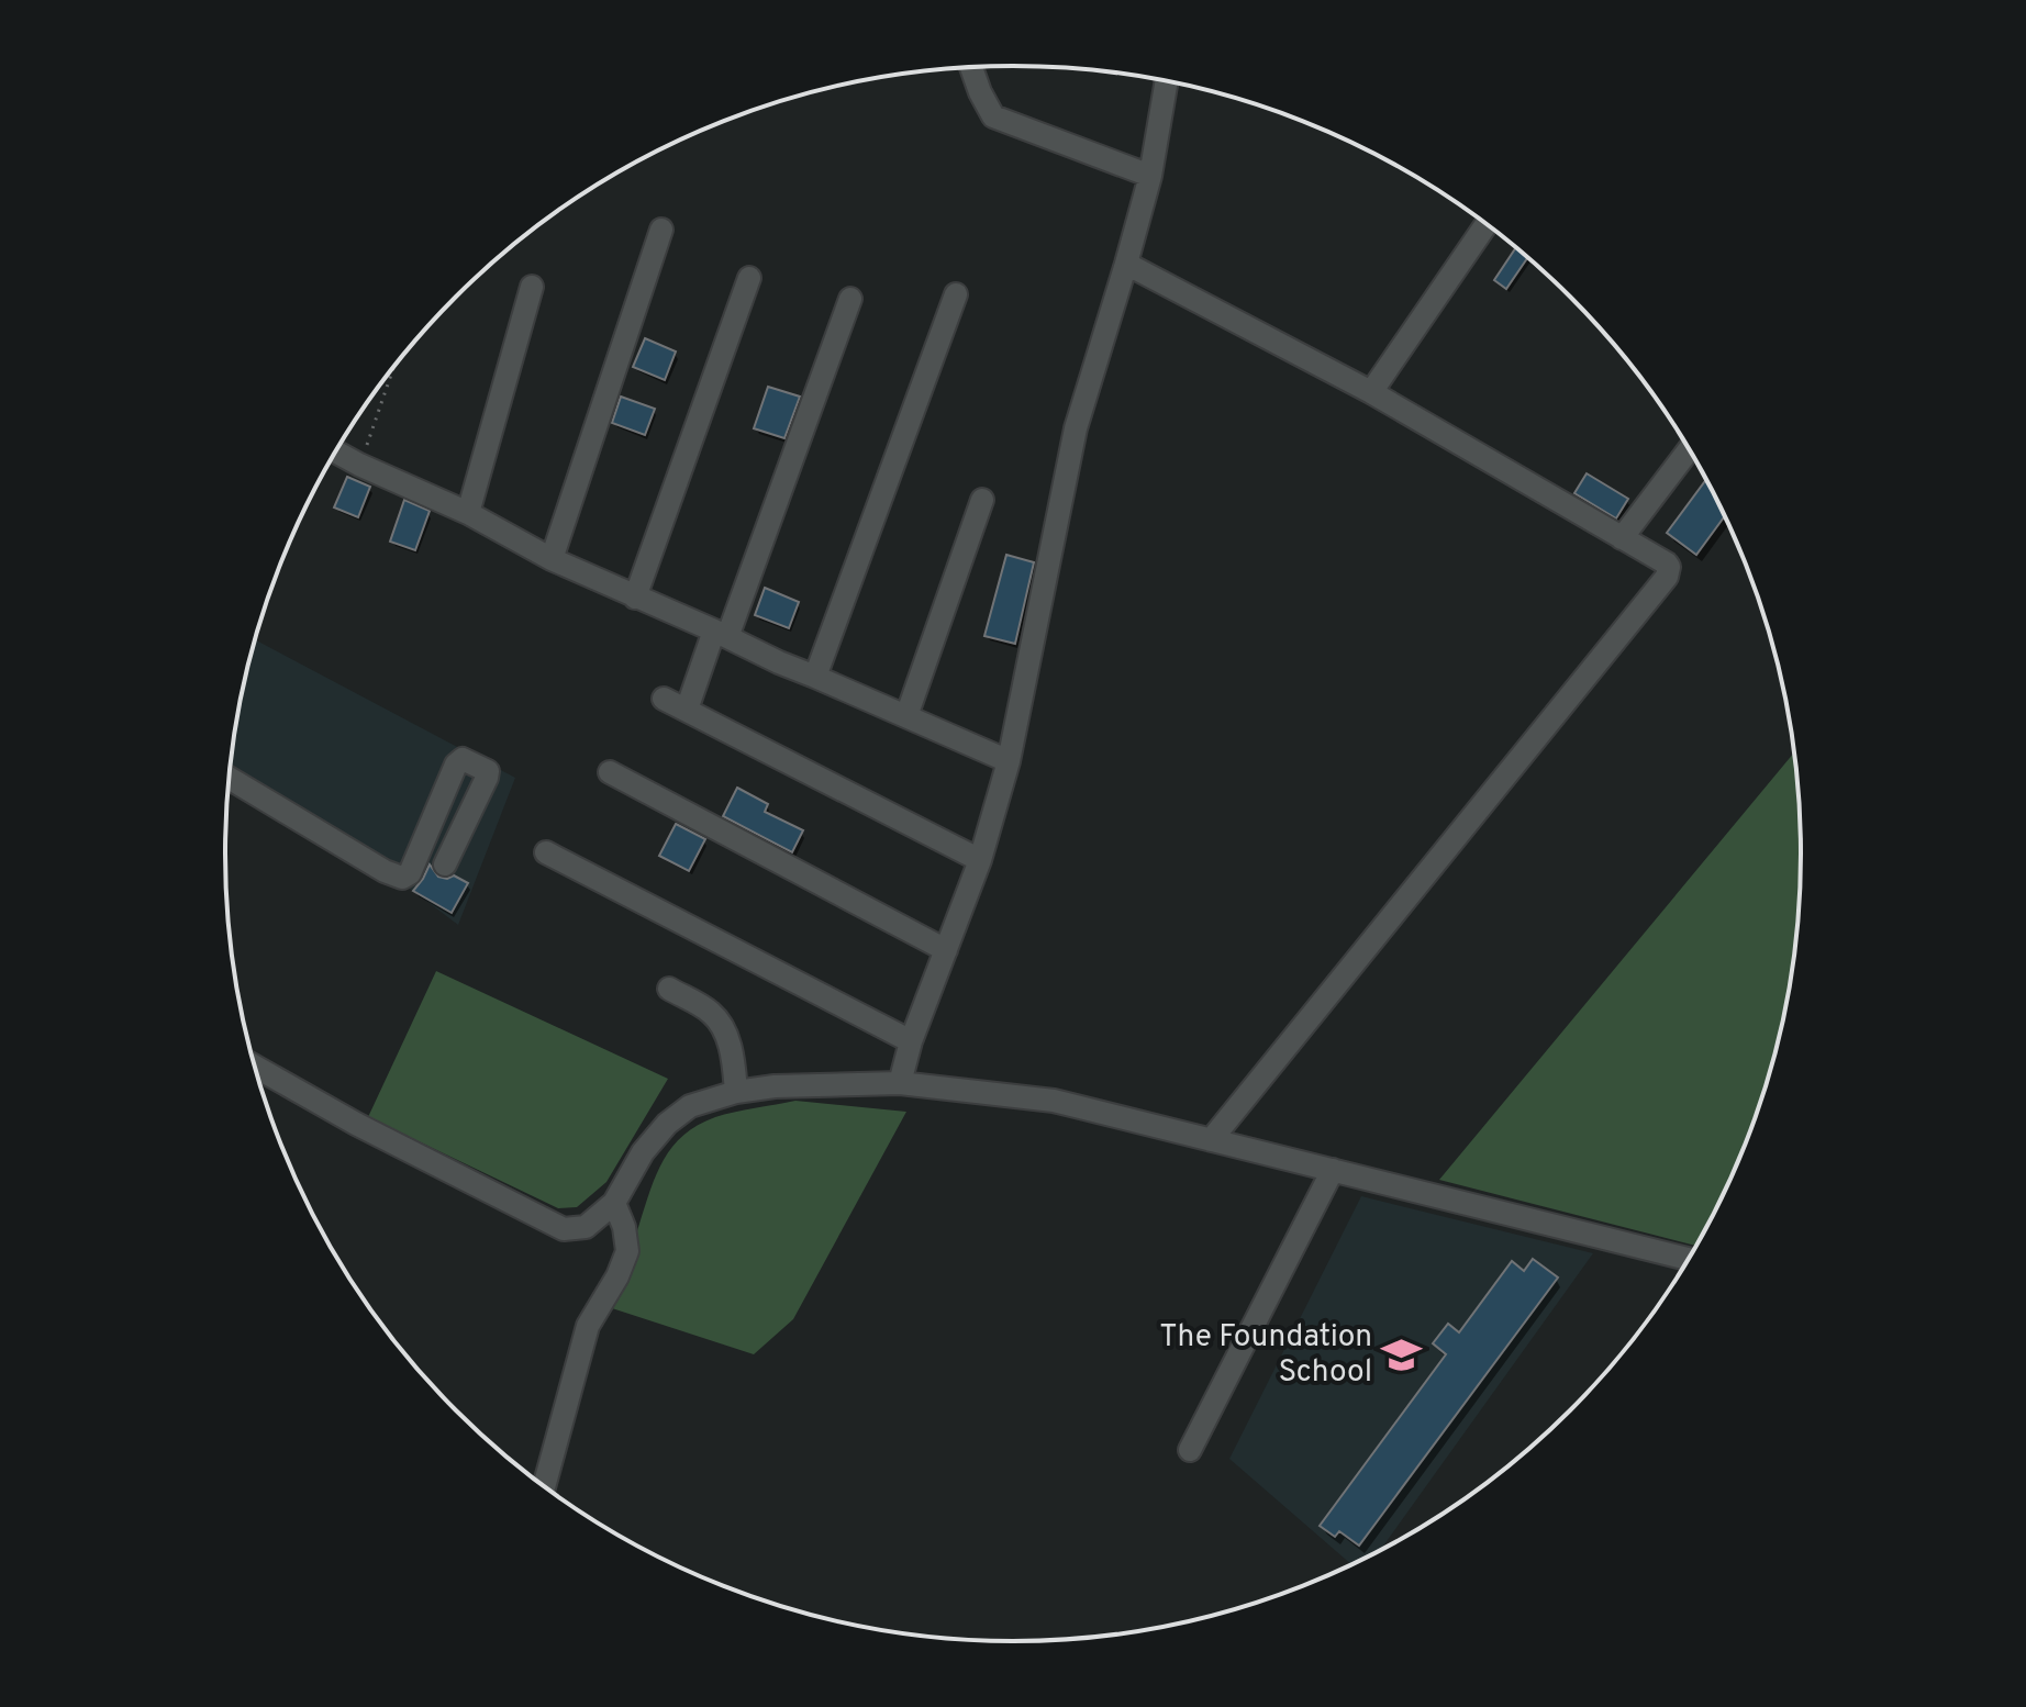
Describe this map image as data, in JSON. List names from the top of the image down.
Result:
{
  "places": {
    "school or university": ["The Foundation School"]
  }
}
